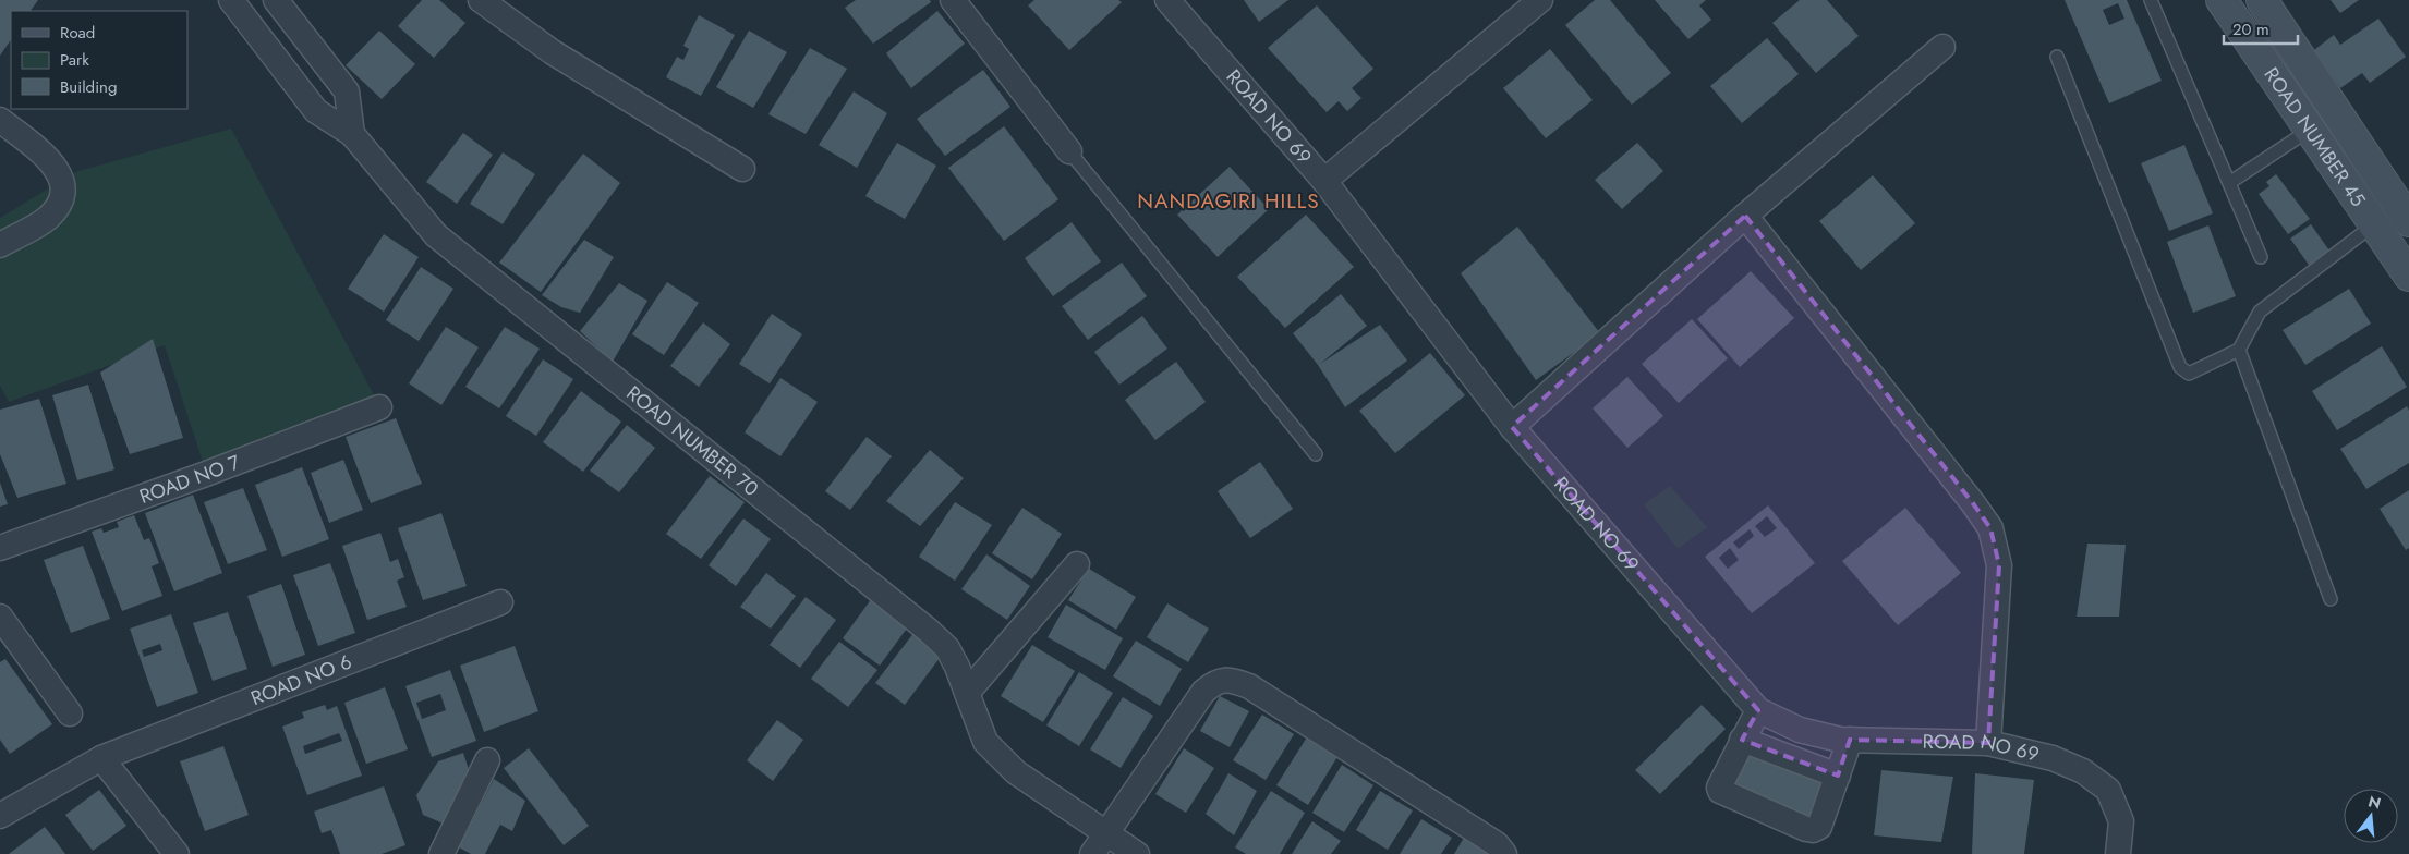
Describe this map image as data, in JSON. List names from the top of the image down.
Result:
{
  "streets": {
    "main road": ["ROAD NUMBER 45"],
    "street": [
      "ROAD NO 69",
      "ROAD NUMBER 70",
      "ROAD NO 7",
      "ROAD NO 6"
    ]
  },
  "districts": ["NANDAGIRI HILLS"],
  "legend": ["Road", "Park", "Building"],
  "scale_bar": "20 m",
  "north": "top"
}
